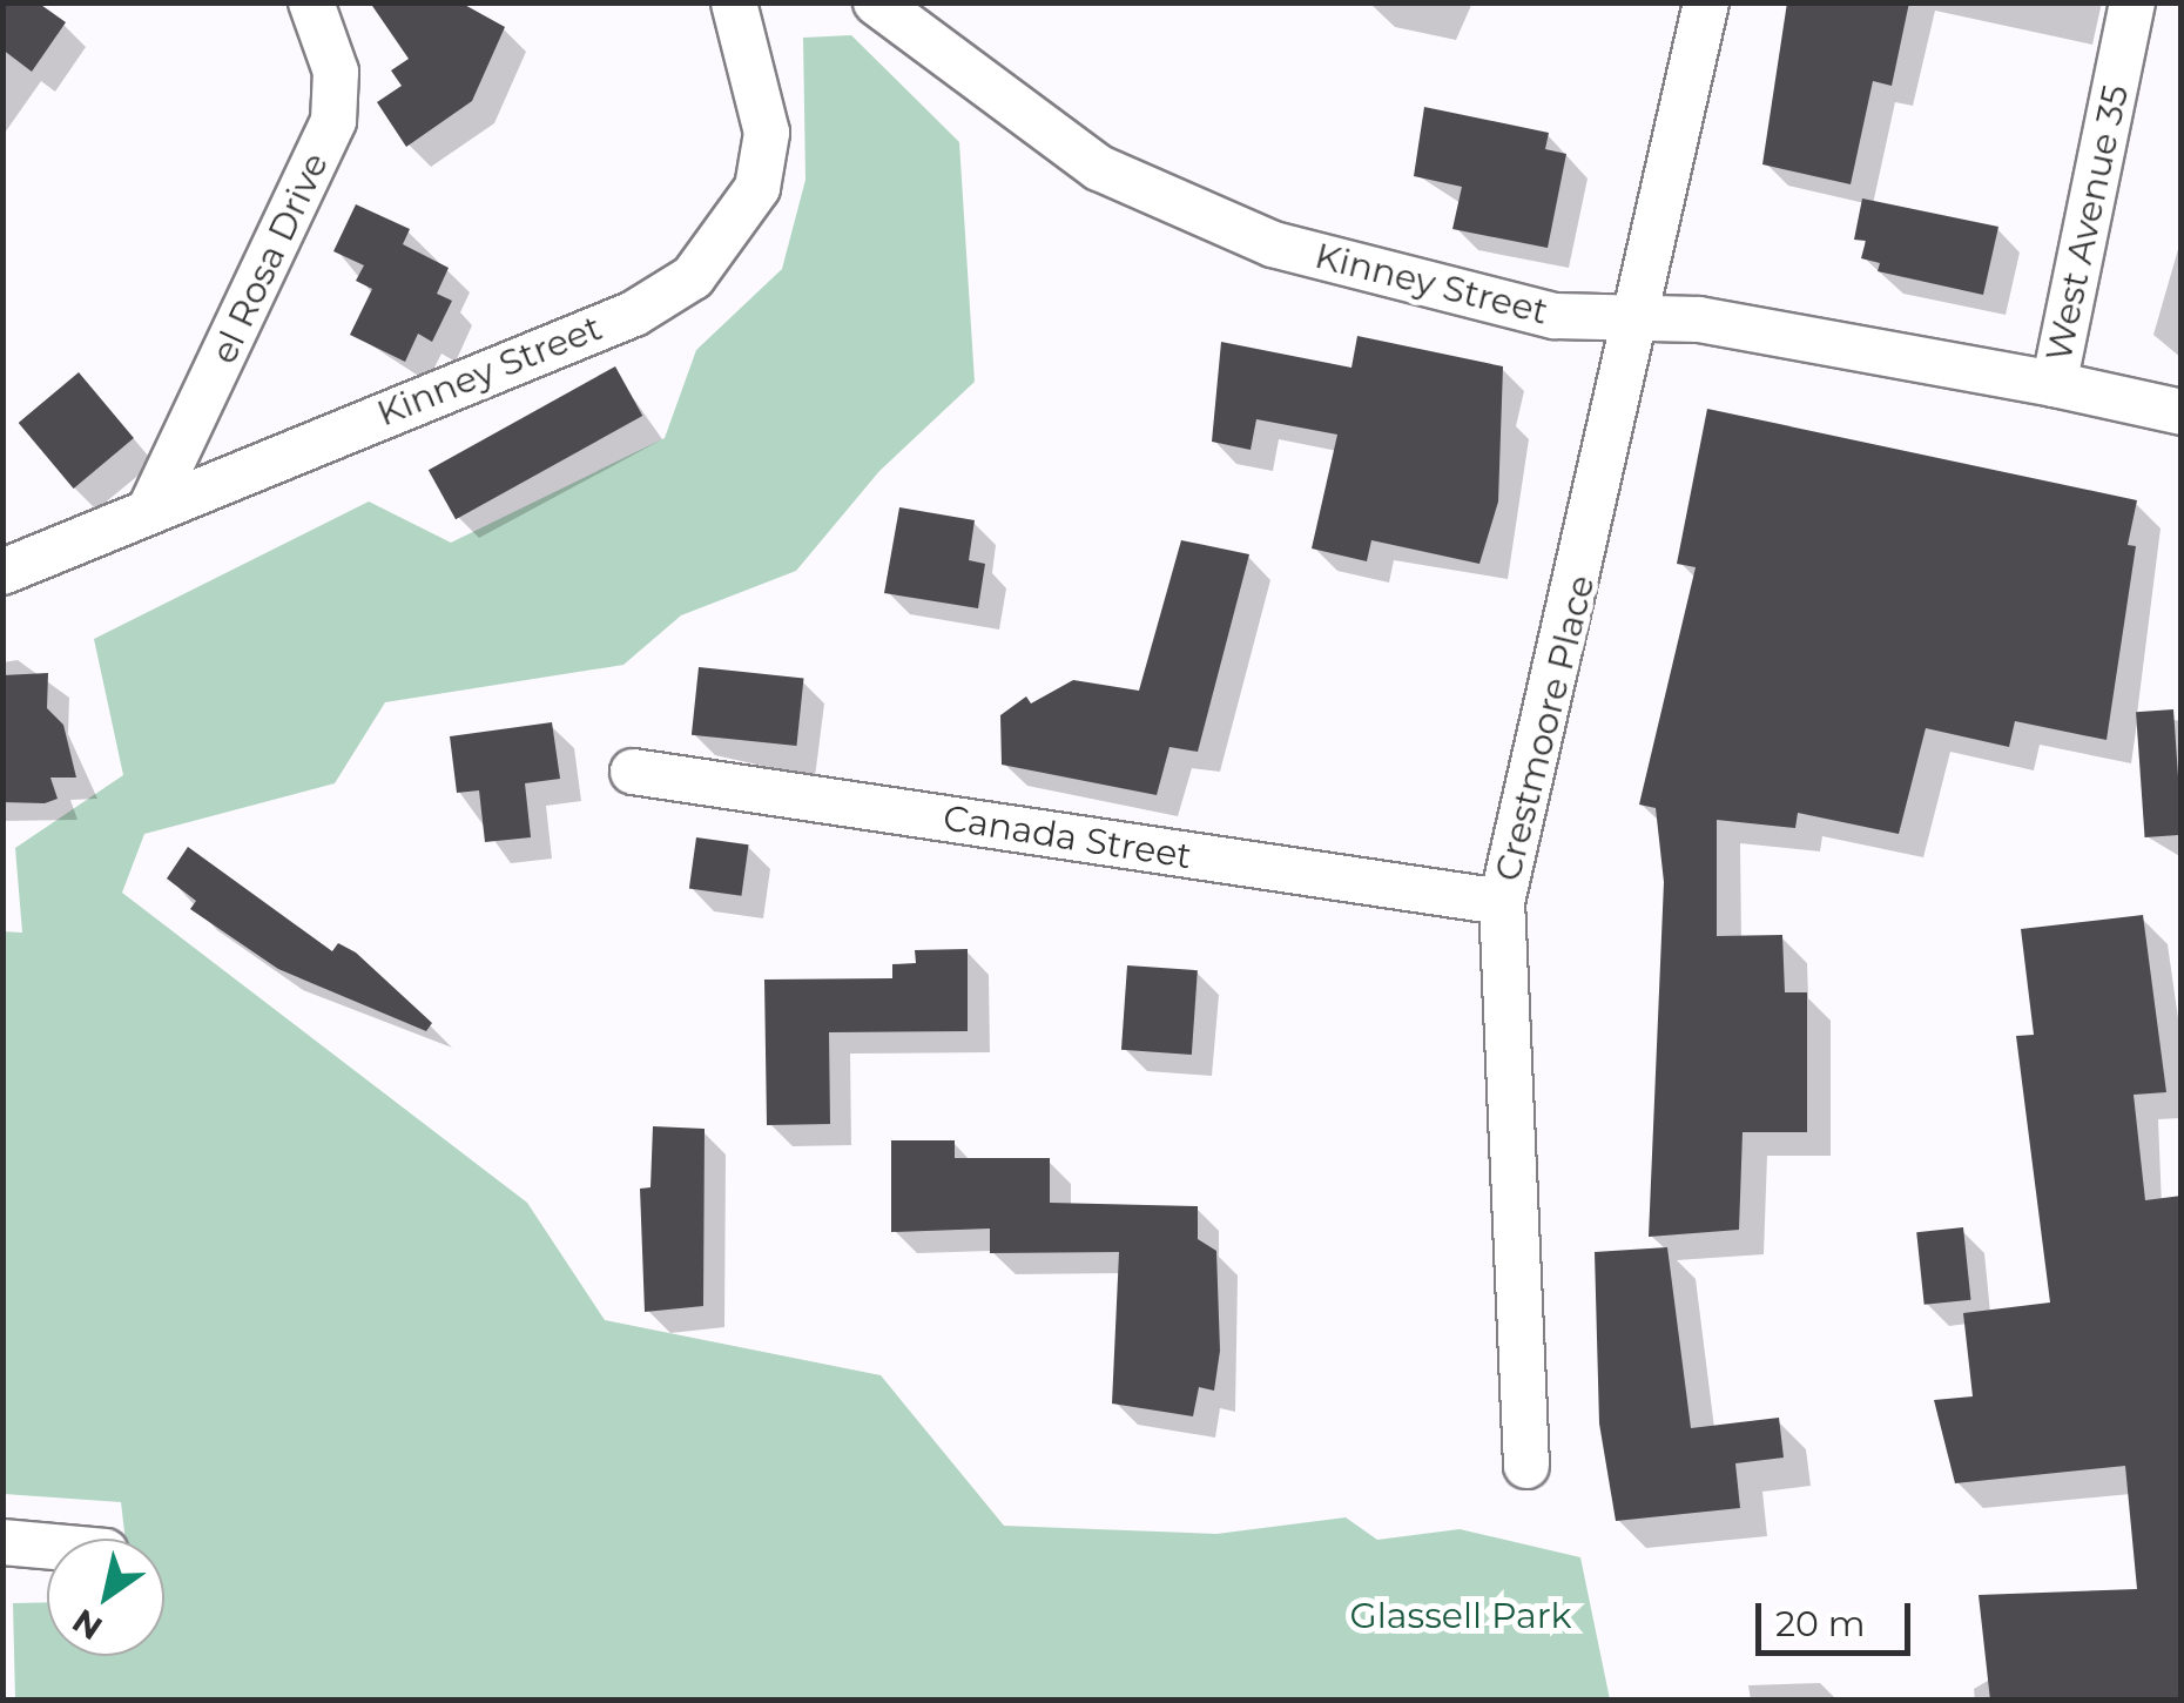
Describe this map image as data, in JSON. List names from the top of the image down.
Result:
{
  "streets": {
    "street": [
      "West Avenue 35",
      "el Rosa Drive",
      "Kinney Street",
      "Crestmoore Place",
      "Canada Street"
    ]
  },
  "crossings": [
    ["West Avenue 35", "Kinney Street"],
    ["el Rosa Drive", "Kinney Street"],
    ["Kinney Street", "Crestmoore Place"],
    ["Crestmoore Place", "Canada Street"]
  ],
  "parks": ["Glassell Park"],
  "scale_bar": "20 m",
  "north": "bottom left"
}
